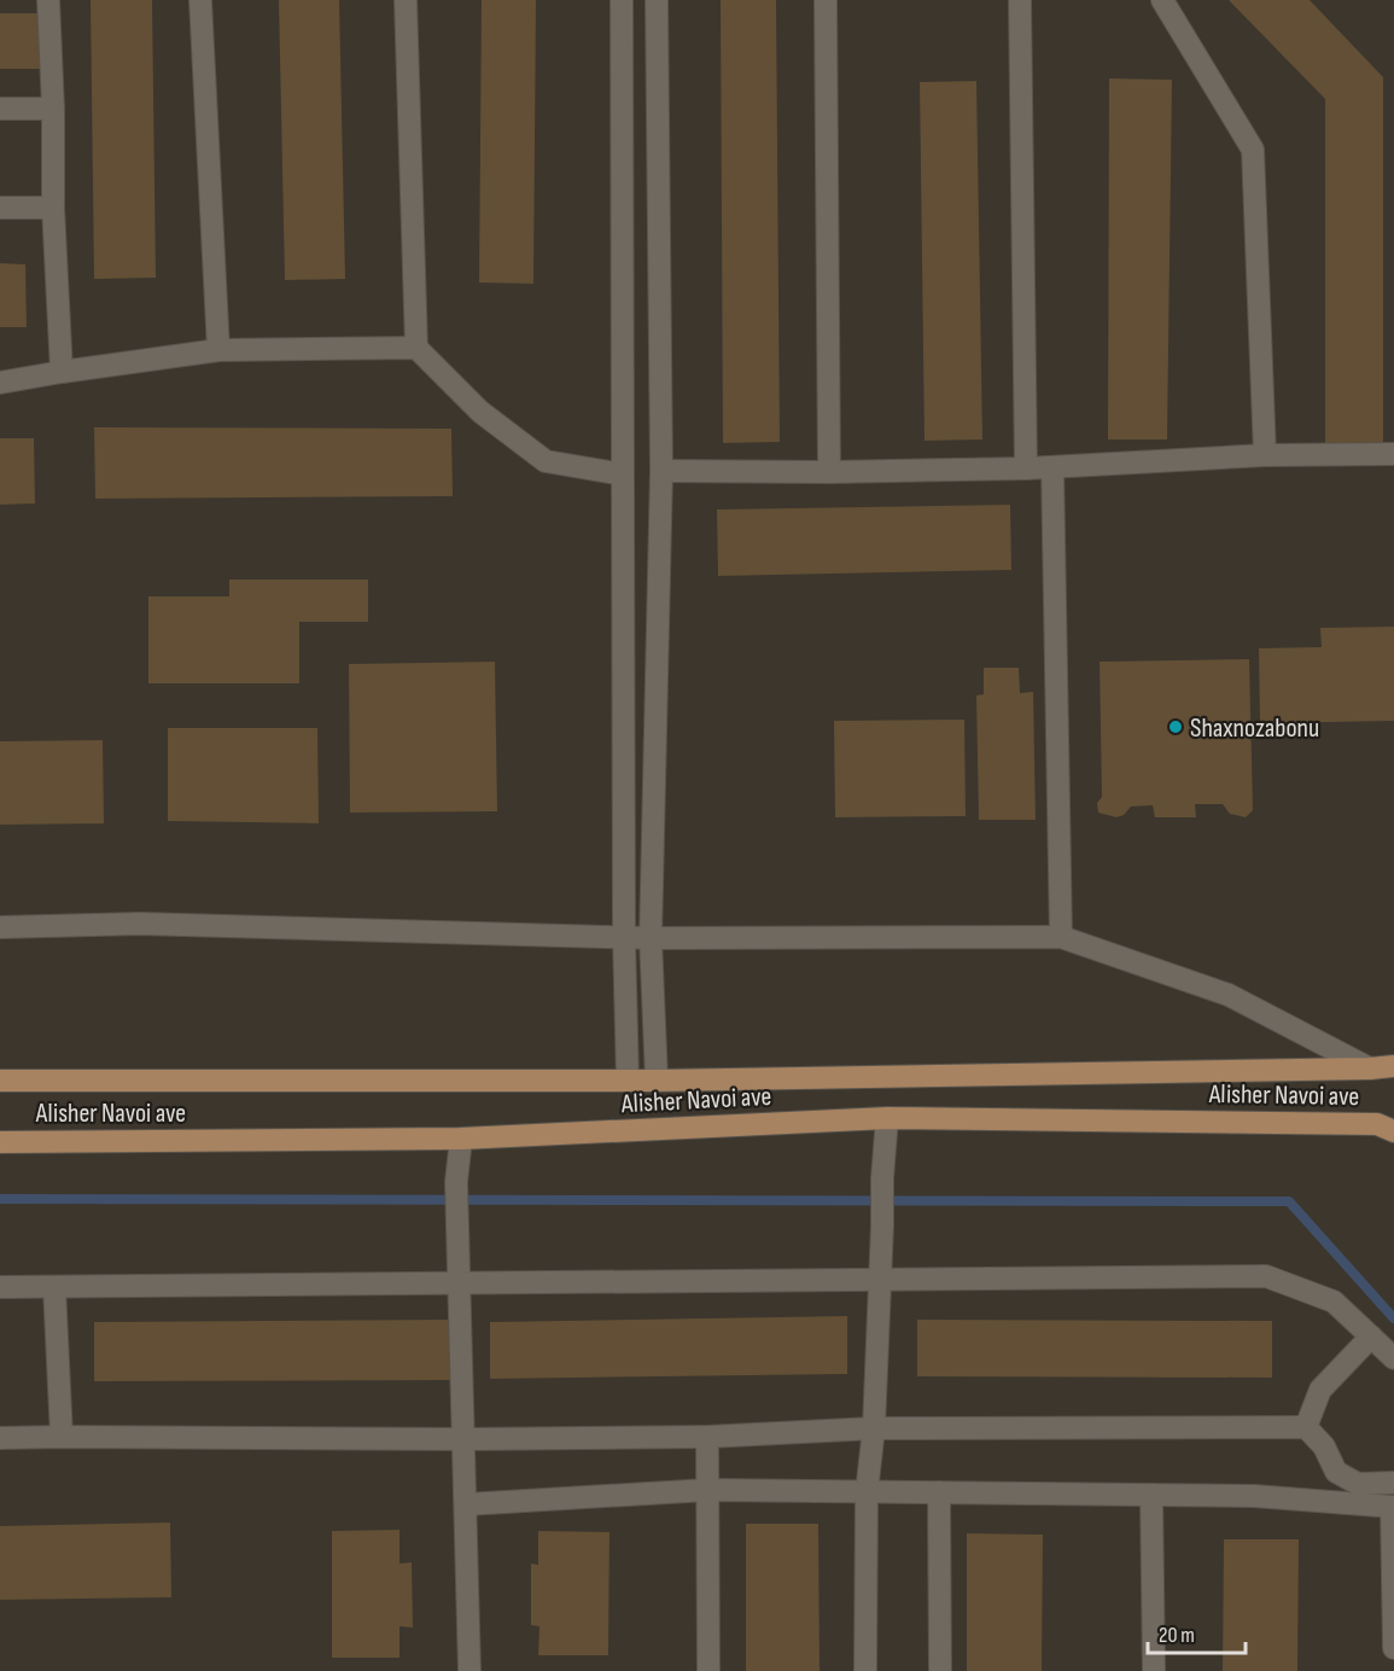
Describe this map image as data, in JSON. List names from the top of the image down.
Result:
{
  "streets": {
    "main road": ["Alisher Navoi ave"]
  },
  "places": ["Shaxnozabonu"],
  "scale_bar": "20 m"
}
